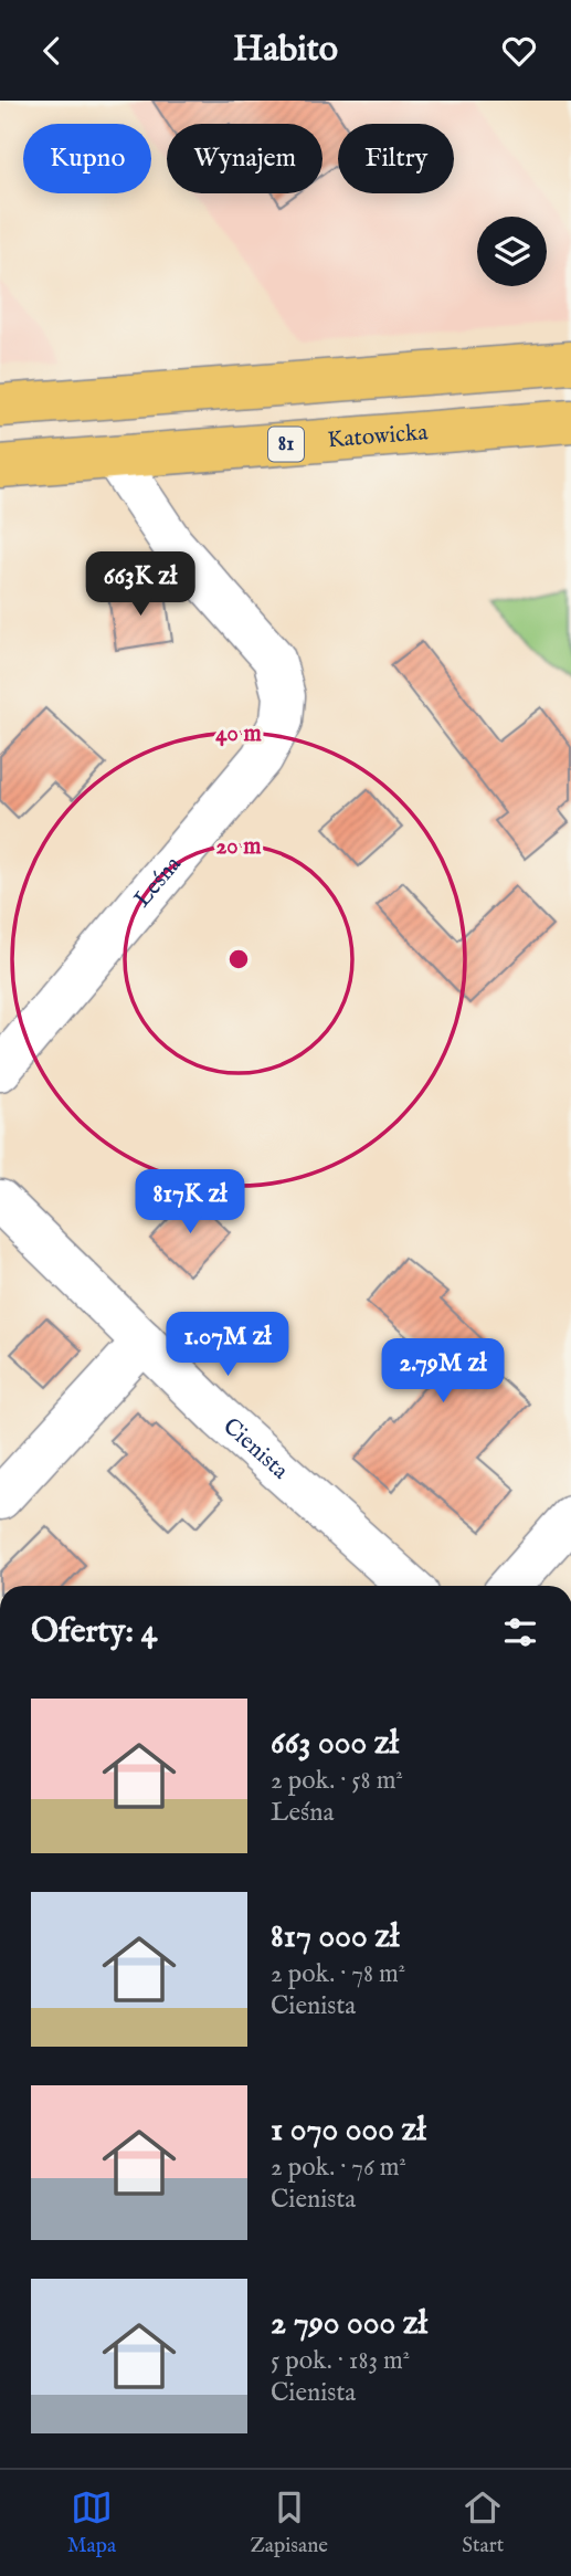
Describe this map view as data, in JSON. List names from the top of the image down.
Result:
{
  "streets": {
    "main road": ["Katowicka", "81"],
    "street": ["Leśna", "Cienista"]
  },
  "crossings": [
    ["Katowicka", "Leśna"]
  ],
  "page": {
    "header": "Habito",
    "chip": ["Kupno", "Wynajem", "Filtry"],
    "price": [
      "663K zł",
      "817K zł",
      "1.07M zł",
      "2.79M zł"
    ],
    "heading": "Oferty: 4",
    "list": [
      {
        "name": "663 000 zł",
        "note": "2 pok. · 58 m² · Leśna"
      },
      {
        "name": "817 000 zł",
        "note": "2 pok. · 78 m² · Cienista"
      },
      {
        "name": "1 070 000 zł",
        "note": "2 pok. · 76 m² · Cienista"
      },
      {
        "name": "2 790 000 zł",
        "note": "5 pok. · 183 m² · Cienista"
      }
    ],
    "tabs": ["Mapa", "Zapisane", "Start"]
  },
  "rings": ["40 m", "20 m"]
}
